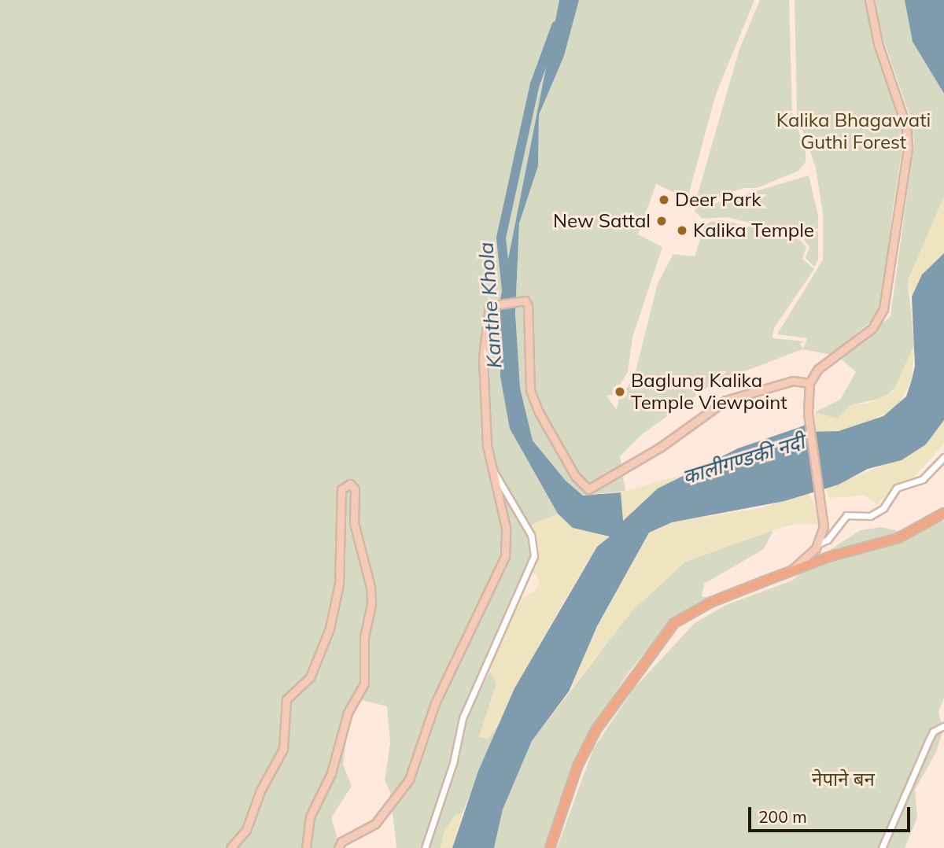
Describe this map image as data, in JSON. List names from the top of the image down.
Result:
{
  "water": ["Kanthe Khola", "कालीगण्डकी नदी"],
  "parks": ["Kalika Bhagawati Guthi Forest", "नेपाने बन"],
  "places": [
    "Deer Park",
    "New Sattal",
    "Kalika Temple",
    "Baglung Kalika Temple Viewpoint"
  ],
  "scale_bar": "200 m"
}
